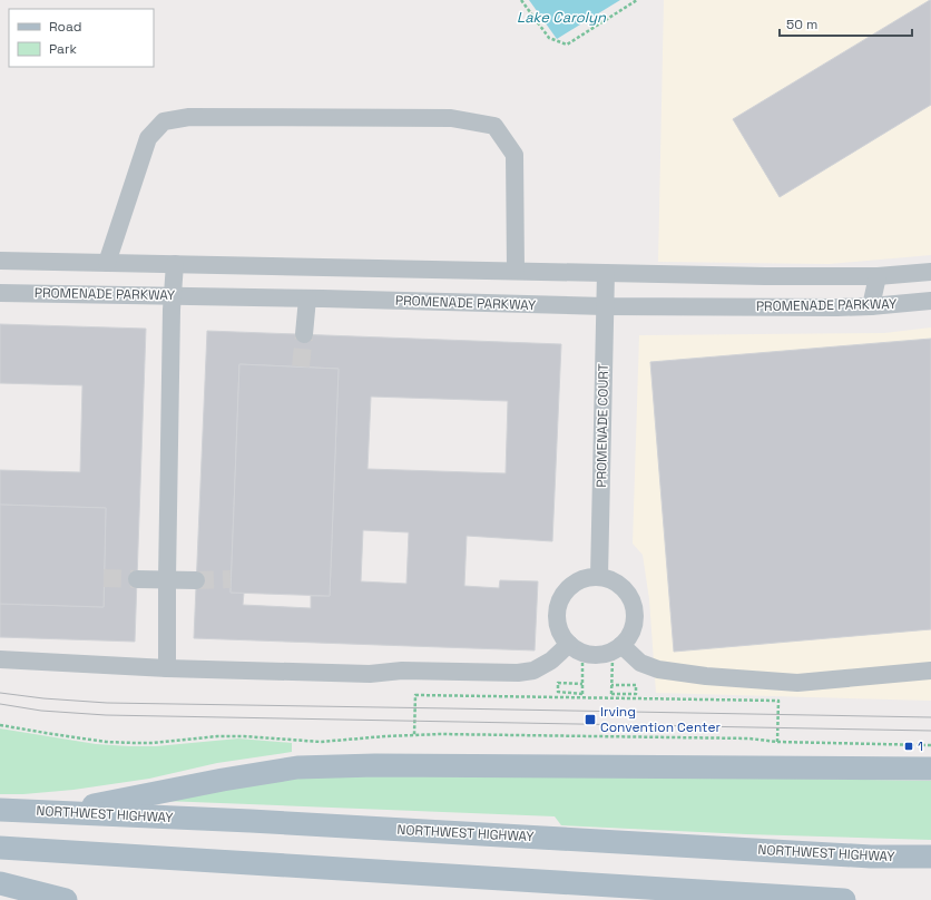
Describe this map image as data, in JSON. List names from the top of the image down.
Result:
{
  "streets": {
    "main road": ["NORTHWEST HIGHWAY"],
    "street": ["PROMENADE PARKWAY", "PROMENADE COURT"]
  },
  "crossings": [
    ["PROMENADE PARKWAY", "PROMENADE COURT"]
  ],
  "water": ["Lake Carolyn"],
  "places": {
    "transit": ["Irving Convention Center", "1"]
  },
  "legend": ["Road", "Park"],
  "scale_bar": "50 m"
}
